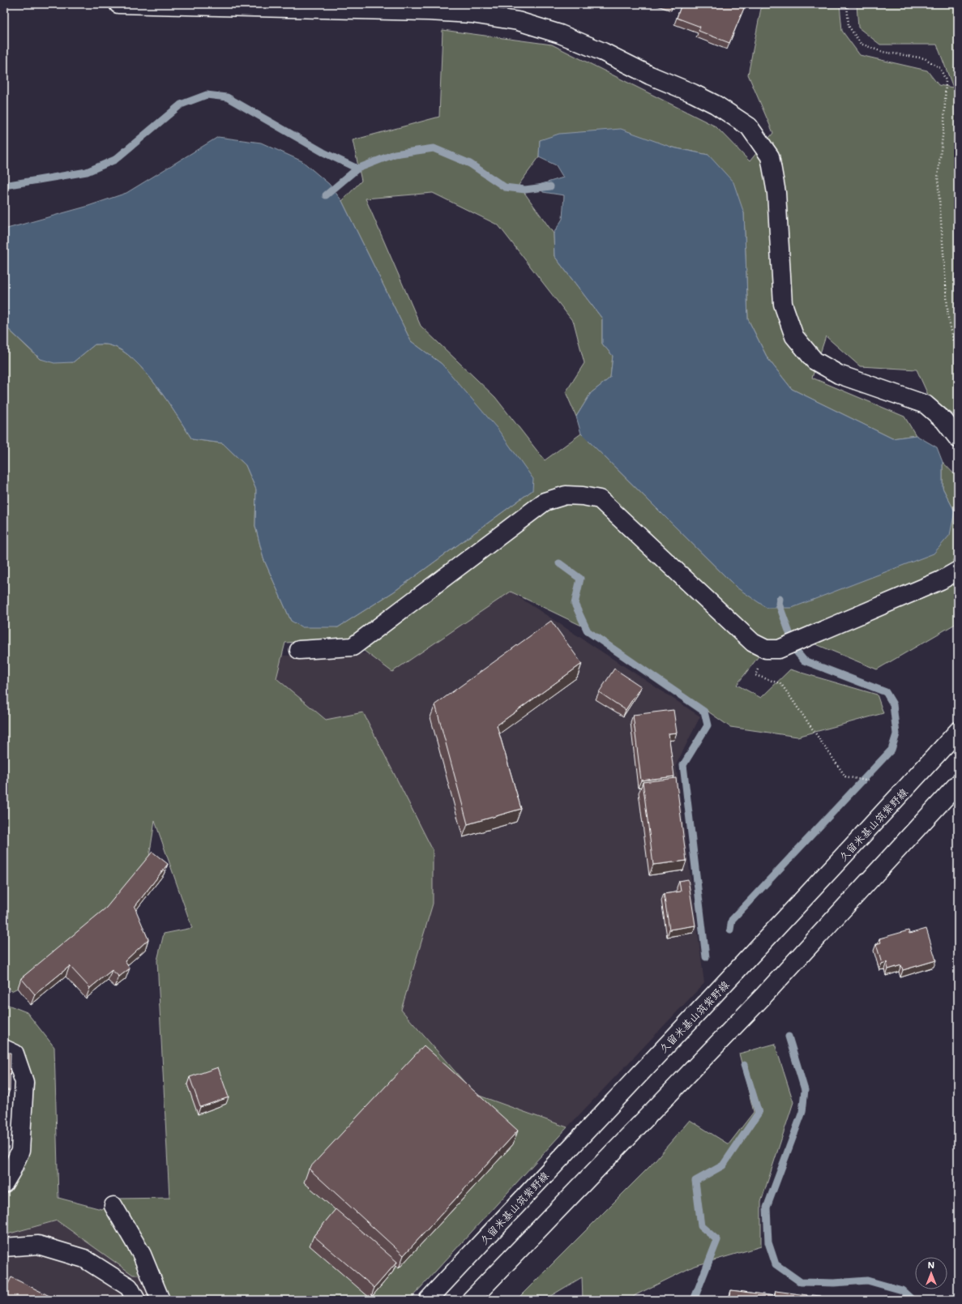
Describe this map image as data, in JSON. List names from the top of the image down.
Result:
{
  "streets": {
    "main road": ["久留米基山筑紫野線"]
  },
  "north": "top"
}
